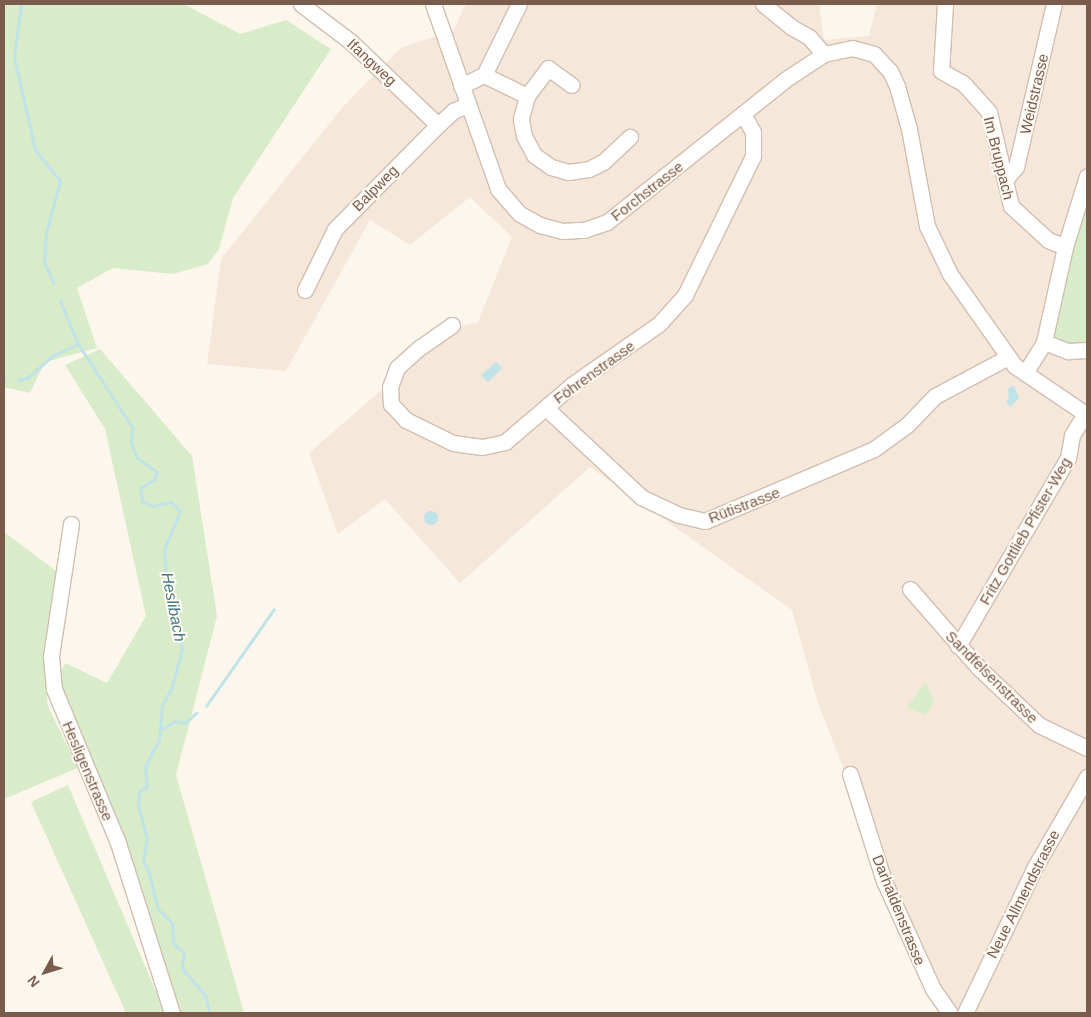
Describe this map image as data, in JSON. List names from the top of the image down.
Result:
{
  "streets": {
    "street": [
      "Ifangweg",
      "Weidstrasse",
      "Im Bruppach",
      "Balpweg",
      "Forchstrasse",
      "Föhrenstrasse",
      "Rütistrasse",
      "Fritz Gottlieb Pfister-Weg",
      "Sandfelsenstrasse",
      "Hesligenstrasse",
      "Neue Allmendstrasse",
      "Darhaldenstrasse"
    ]
  },
  "crossings": [
    ["Ifangweg", "Balpweg"],
    ["Weidstrasse", "Im Bruppach"],
    ["Balpweg", "Forchstrasse"],
    ["Forchstrasse", "Föhrenstrasse"],
    ["Forchstrasse", "Rütistrasse"],
    ["Forchstrasse", "Fritz Gottlieb Pfister-Weg"],
    ["Föhrenstrasse", "Rütistrasse"],
    ["Fritz Gottlieb Pfister-Weg", "Sandfelsenstrasse"]
  ],
  "water": ["Heslibach"],
  "north": "bottom left"
}
